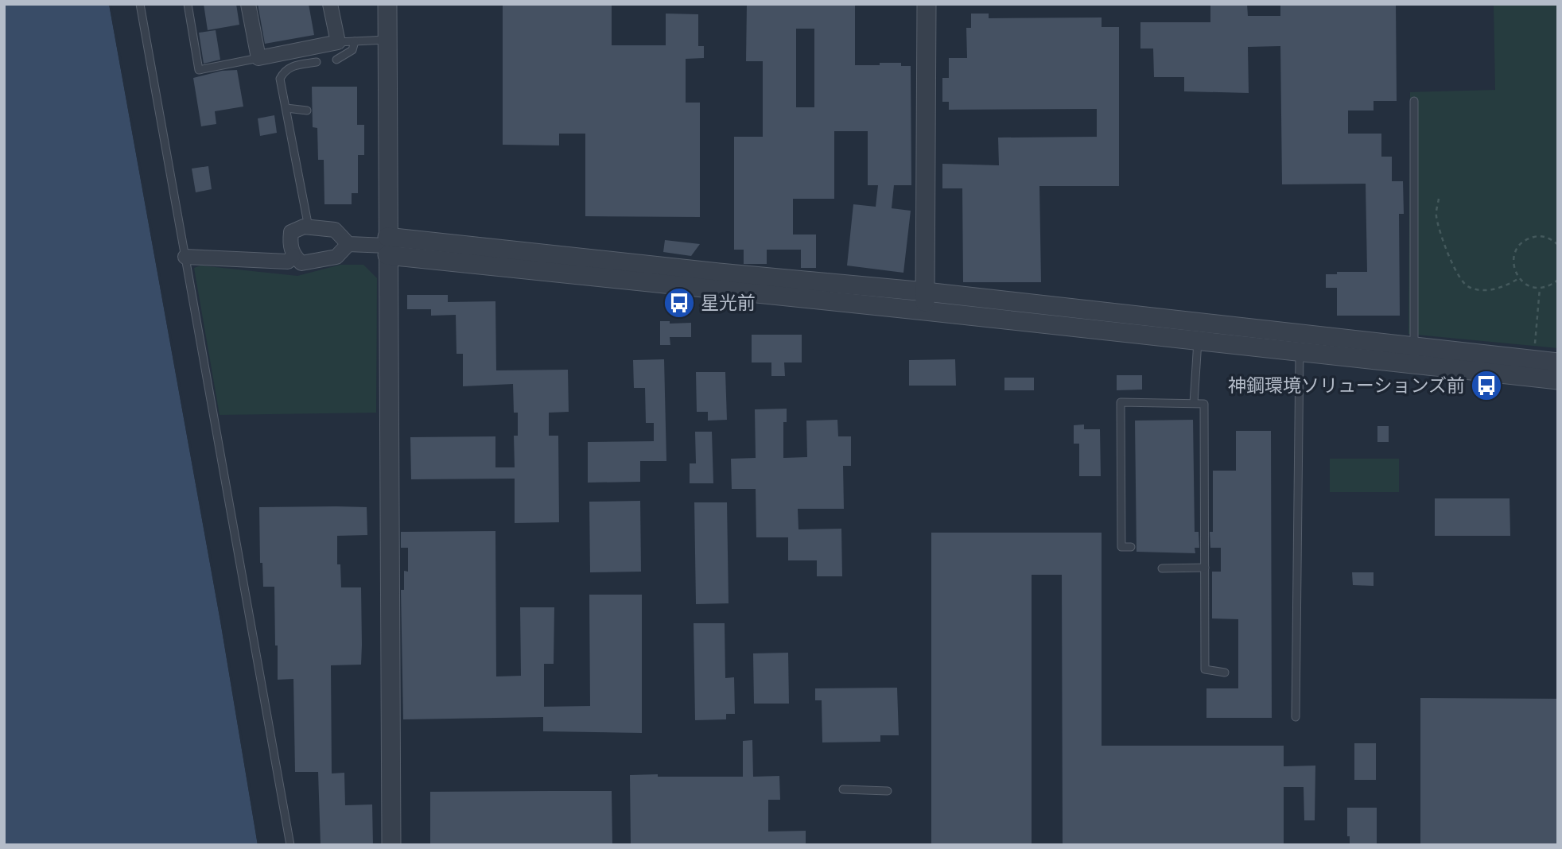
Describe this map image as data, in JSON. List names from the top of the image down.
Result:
{
  "places": {
    "bus stop": ["星光前", "神鋼環境ソリューションズ前"]
  }
}
